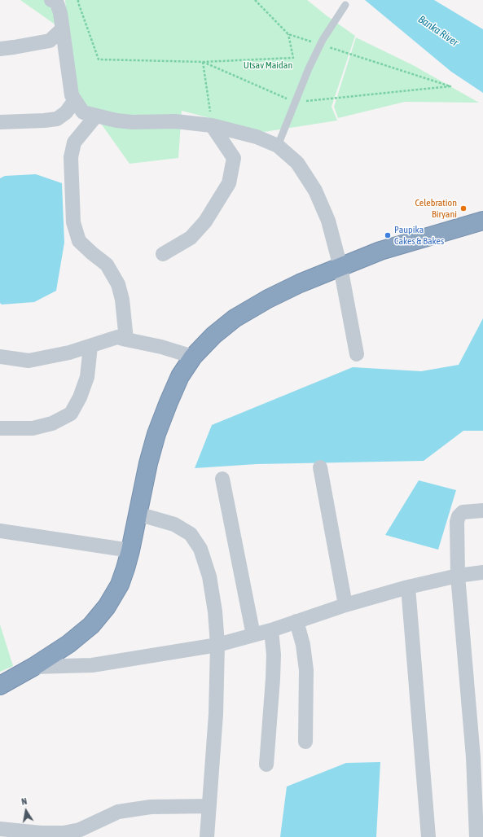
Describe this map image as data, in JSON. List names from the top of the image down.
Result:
{
  "water": ["Banka River"],
  "parks": ["Utsav Maidan"],
  "places": ["Celebration Biryani", "Paupika Cakes & Bakes"],
  "north": "top"
}
